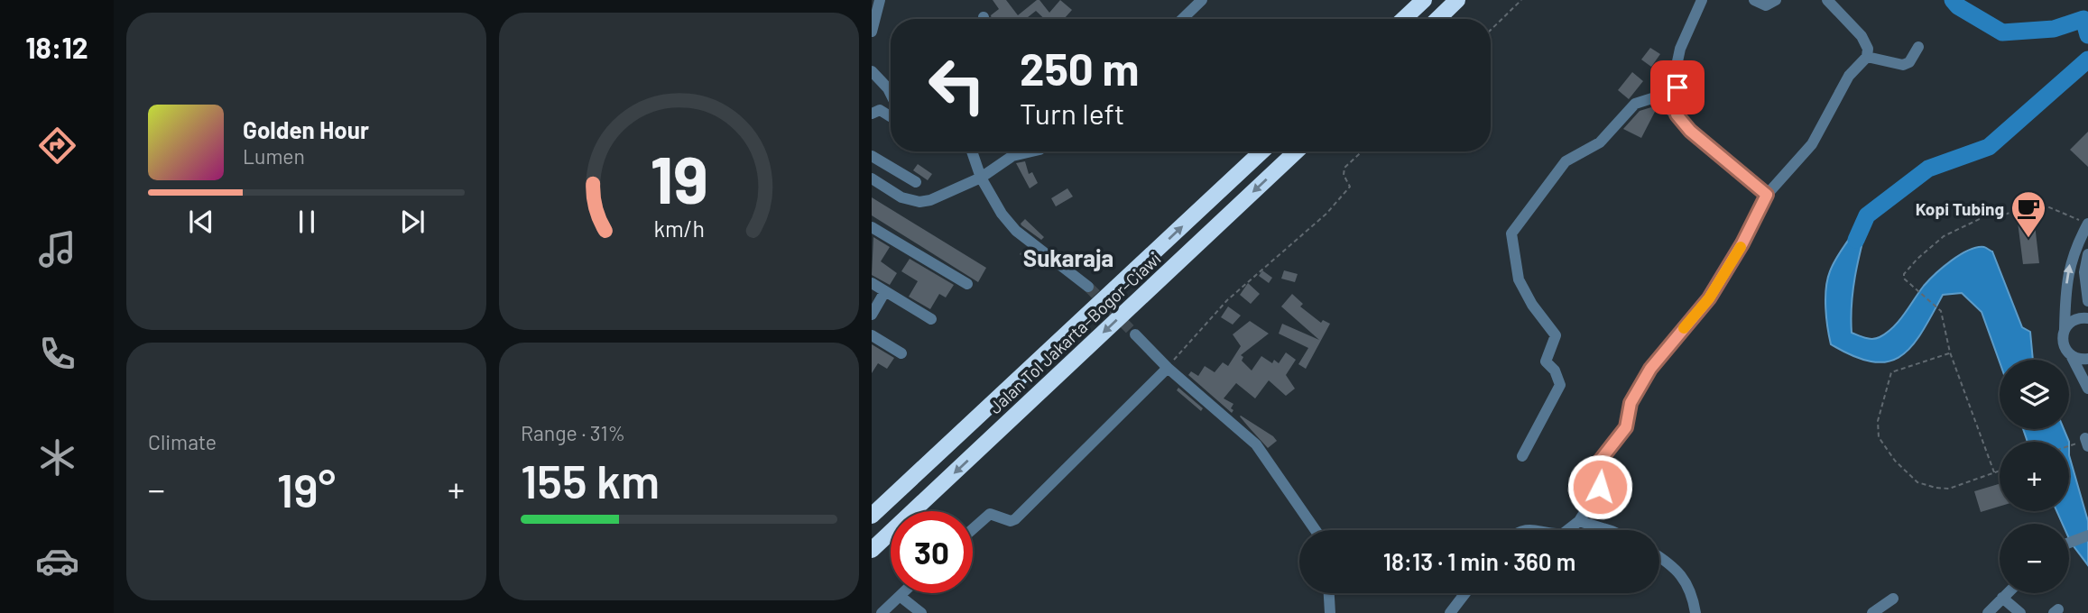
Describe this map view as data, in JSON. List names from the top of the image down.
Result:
{
  "streets": {
    "highway": ["Jalan Tol Jakarta–Bogor–Ciawi"]
  },
  "districts": ["Sukaraja"],
  "places": {
    "cafe": ["Kopi Tubing"]
  },
  "page": {
    "tabs": "18:12",
    "turn": ["250 m", "Turn left"],
    "song": ["Golden Hour", "Lumen"],
    "tile": [
      "Climate",
      ["Range · 31%", "155 km"]
    ],
    "map_buttons": ["+", "−"],
    "heat": ["−", "19°", "+"],
    "limit": "30",
    "trip": "18:13 · 1 min · 360 m",
    "gauge": ["19", "km/h"]
  }
}
